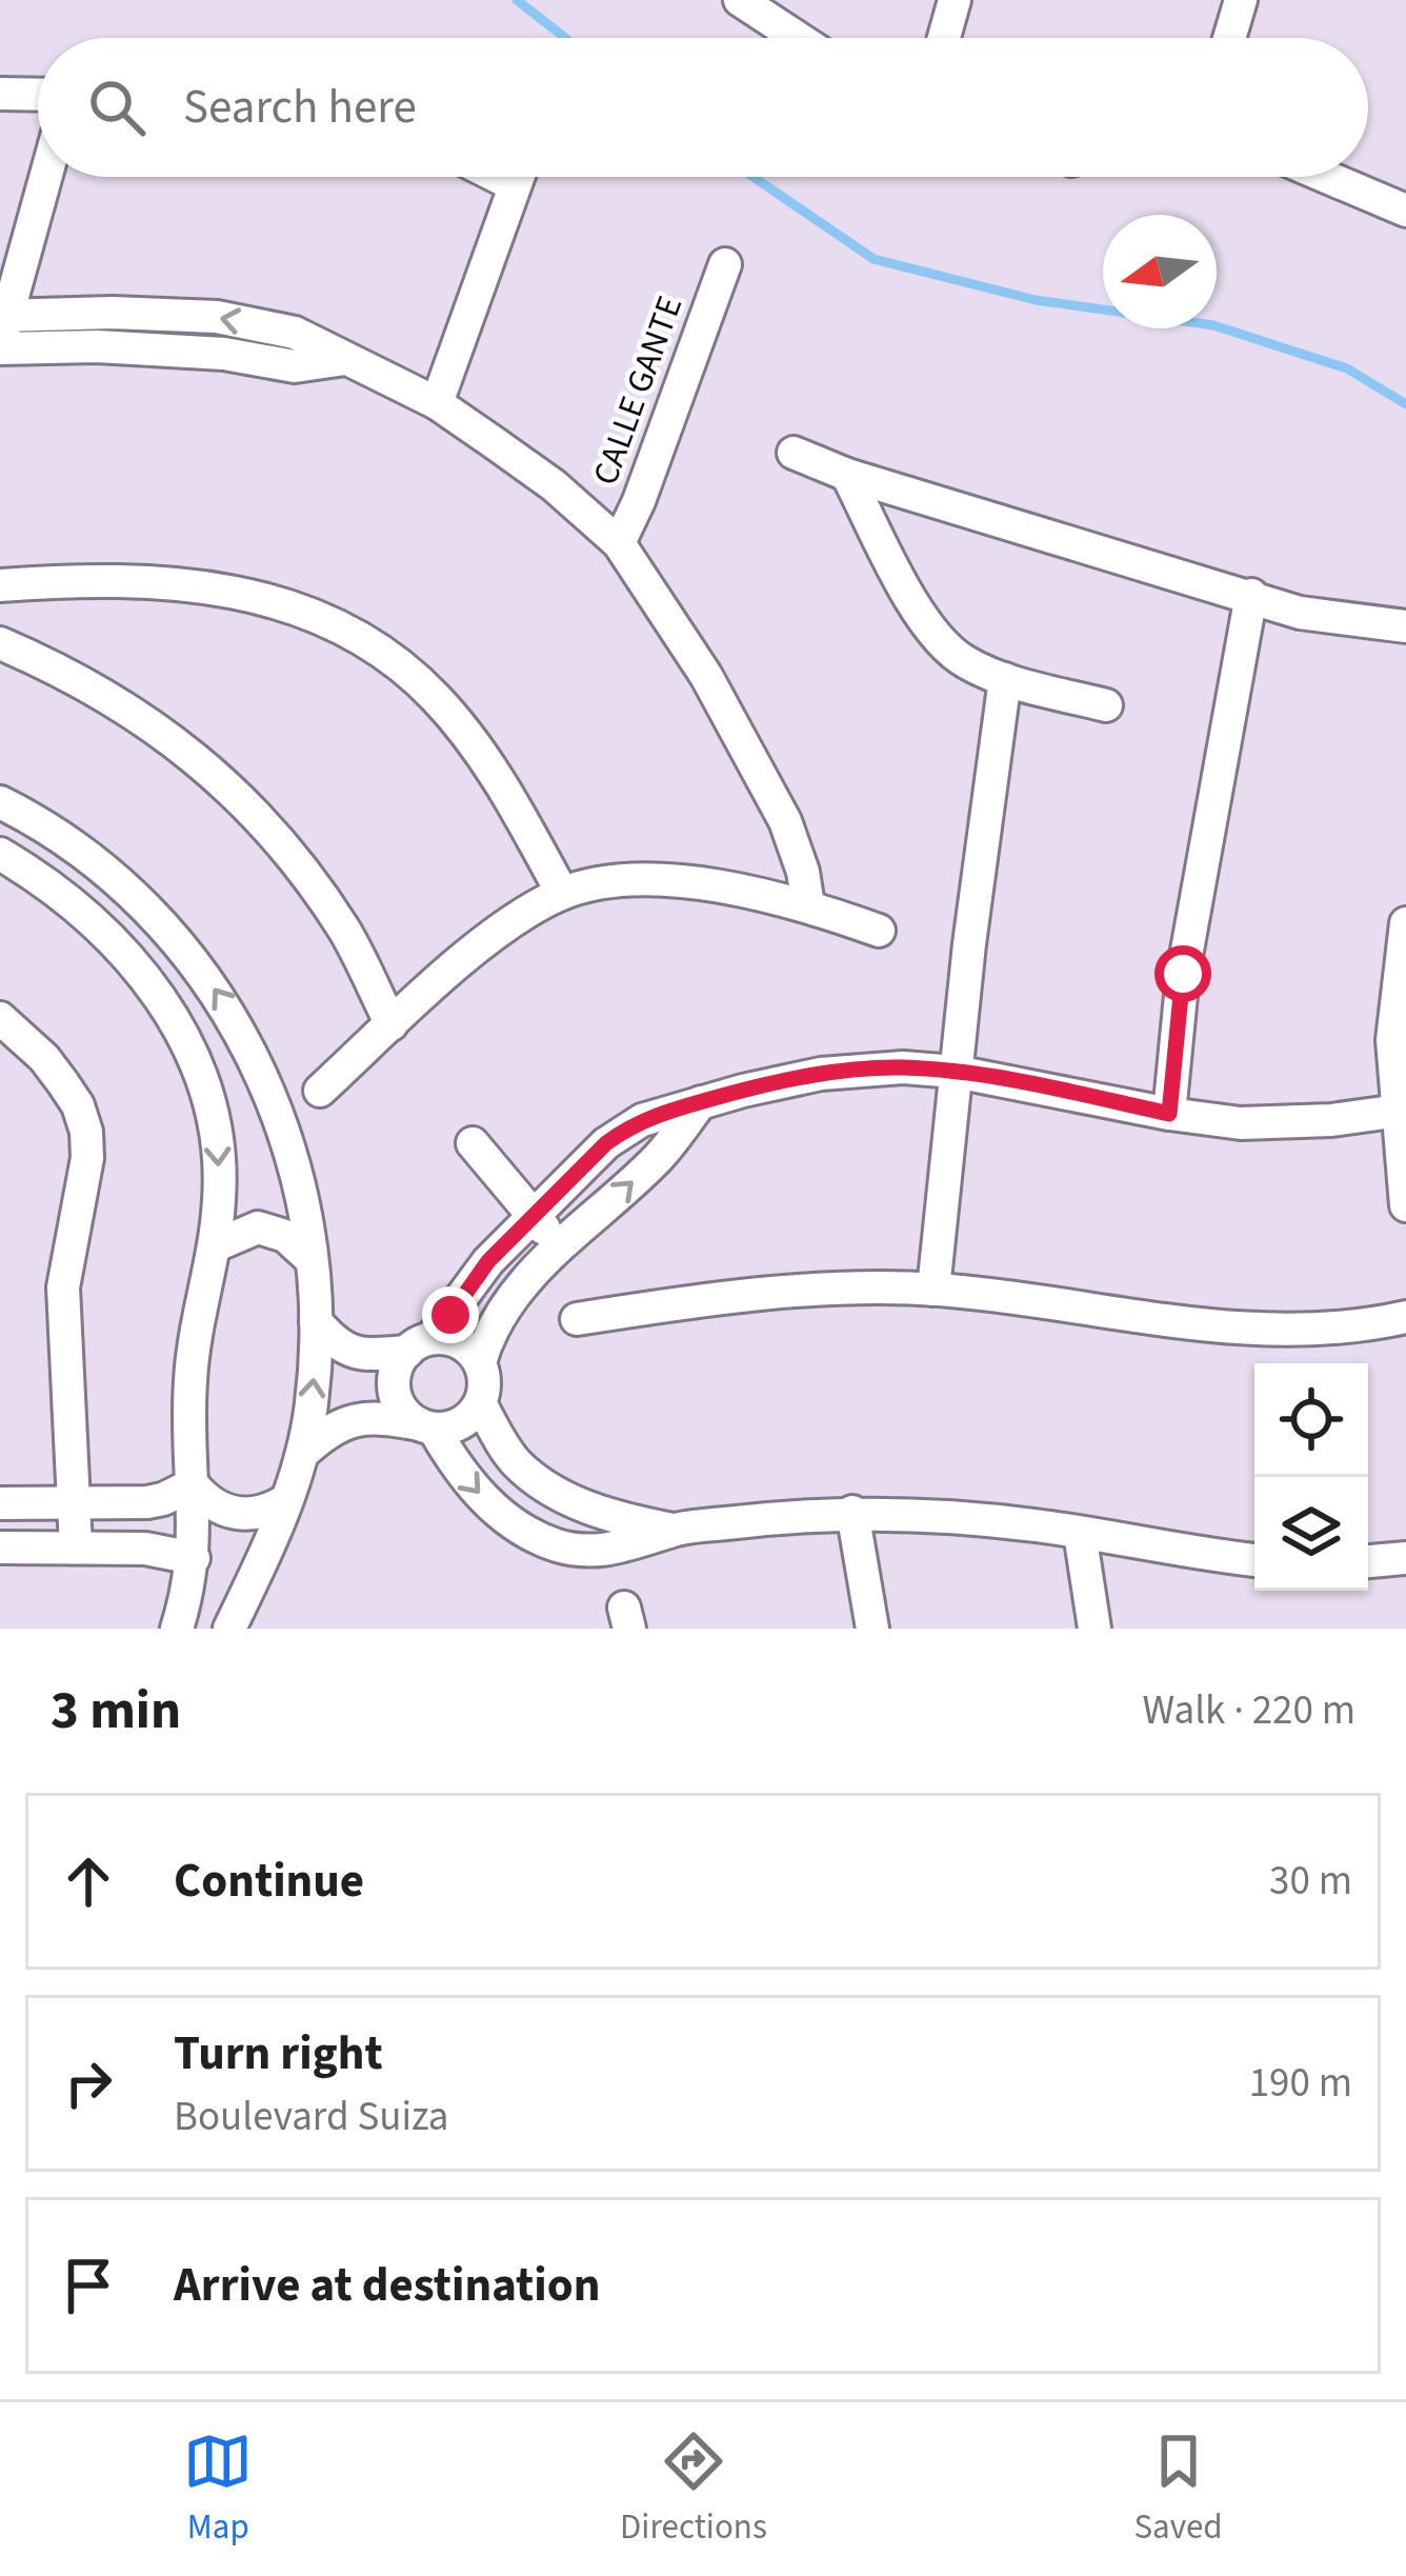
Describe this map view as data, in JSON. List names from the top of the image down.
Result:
{
  "streets": {
    "street": ["CALLE GANTE"]
  },
  "north": "left",
  "page": {
    "search": "Search here",
    "heading": ["3 min", "Walk · 220 m"],
    "list": [
      ["Continue", "30 m"],
      ["Turn right", "Boulevard Suiza", "190 m"],
      "Arrive at destination"
    ],
    "nav": ["Map", "Directions", "Saved"]
  }
}
